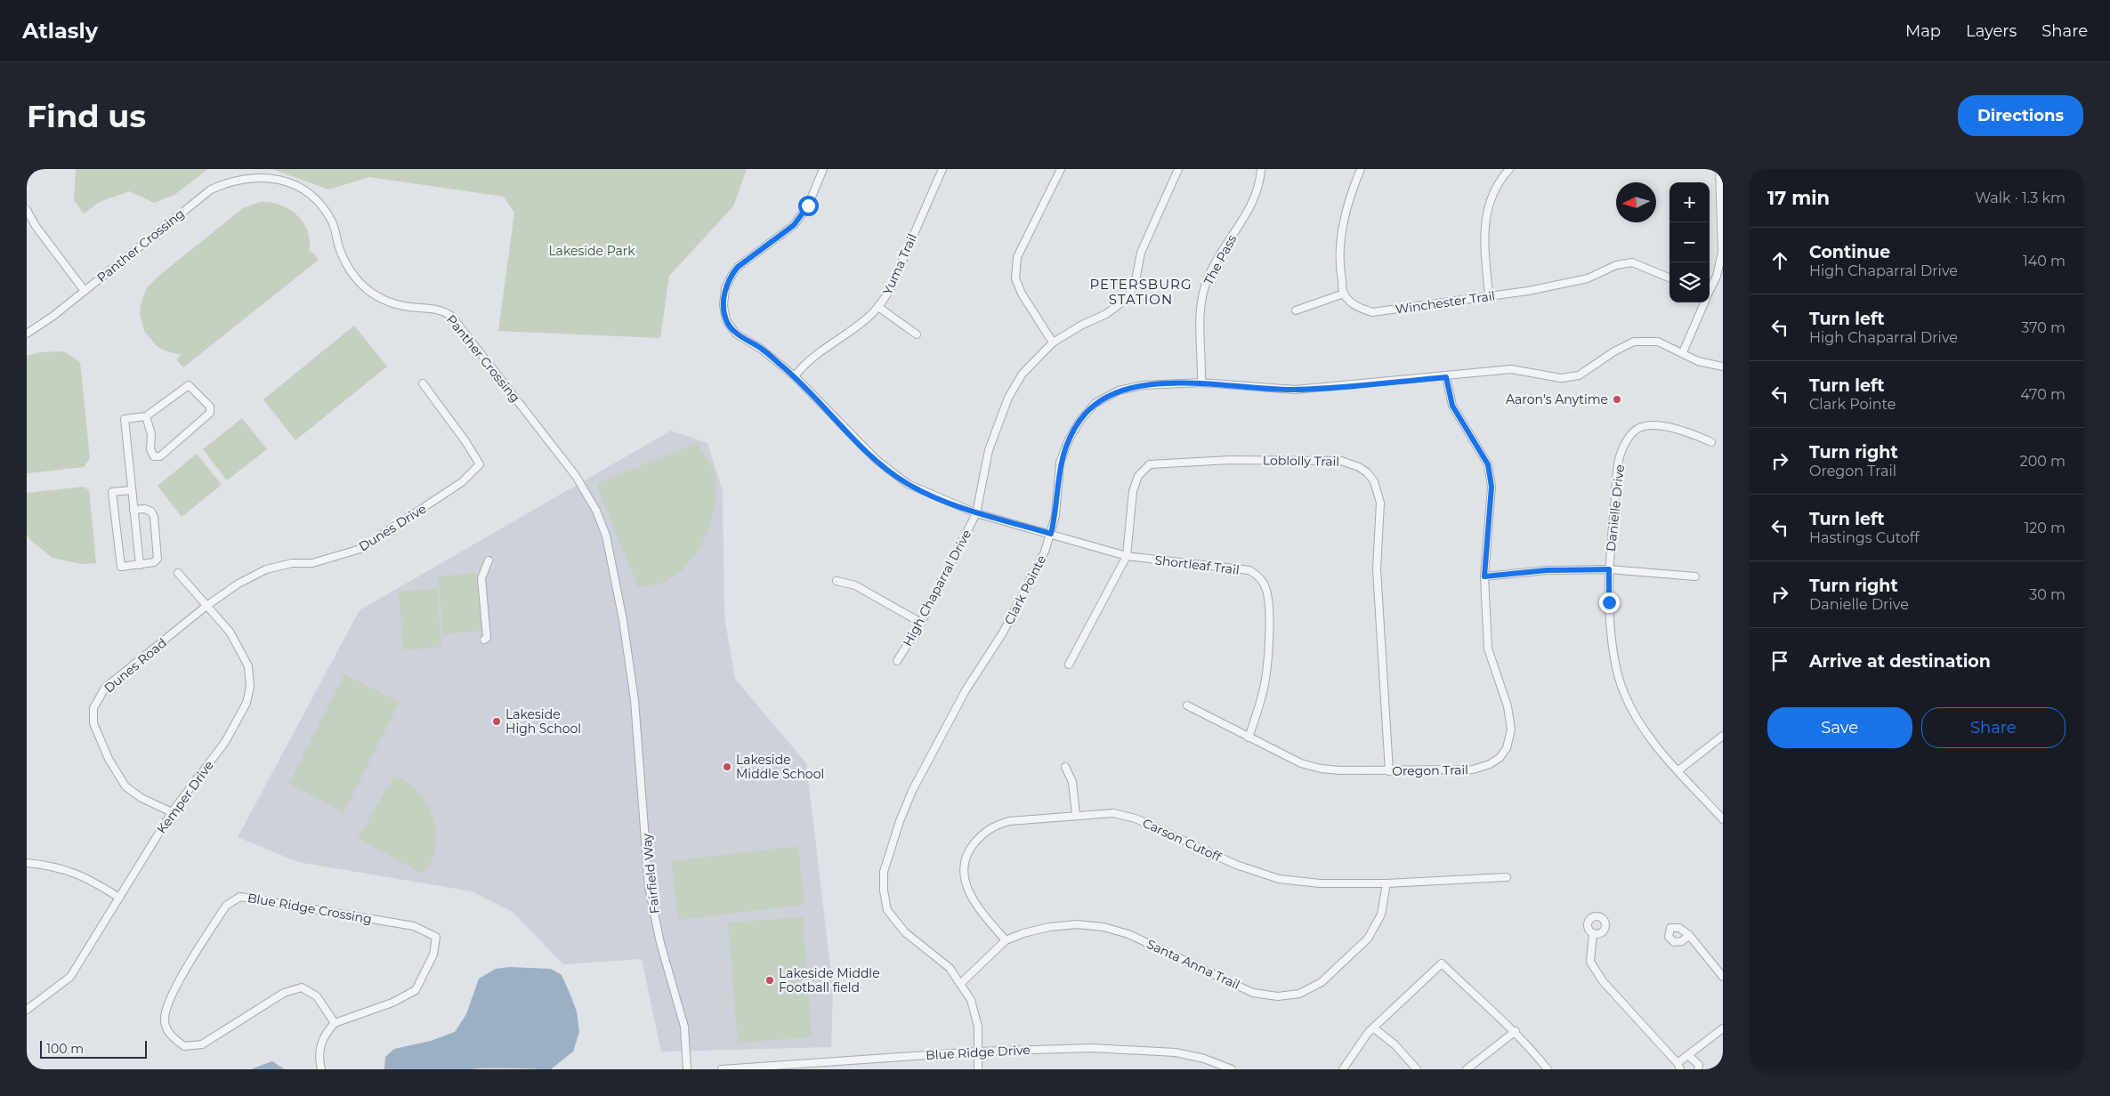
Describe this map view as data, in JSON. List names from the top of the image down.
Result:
{
  "streets": {
    "street": [
      "Panther Crossing",
      "The Pass",
      "Yuma Trail",
      "Winchester Trail",
      "Loblolly Trail",
      "Danielle Drive",
      "Dunes Drive",
      "Shortleaf Trail",
      "High Chaparral Drive",
      "Clark Pointe",
      "Dunes Road",
      "Oregon Trail",
      "Kemper Drive",
      "Carson Cutoff",
      "Fairfield Way",
      "Blue Ridge Crossing",
      "Santa Anna Trail",
      "Blue Ridge Drive"
    ]
  },
  "crossings": [
    ["Panther Crossing", "Fairfield Way"],
    ["The Pass", "Clark Pointe"],
    ["Yuma Trail", "High Chaparral Drive"],
    ["Loblolly Trail", "Shortleaf Trail"],
    ["Loblolly Trail", "Oregon Trail"],
    ["Dunes Drive", "Dunes Road"],
    ["Dunes Drive", "Kemper Drive"],
    ["Shortleaf Trail", "High Chaparral Drive"],
    ["Shortleaf Trail", "Clark Pointe"],
    ["Shortleaf Trail", "Oregon Trail"],
    ["High Chaparral Drive", "Clark Pointe"],
    ["Clark Pointe", "Oregon Trail"],
    ["Clark Pointe", "Santa Anna Trail"],
    ["Clark Pointe", "Blue Ridge Drive"],
    ["Dunes Road", "Kemper Drive"],
    ["Carson Cutoff", "Santa Anna Trail"]
  ],
  "districts": ["PETERSBURG STATION"],
  "parks": ["Lakeside Park"],
  "places": [
    "Aaron's Anytime",
    "Lakeside High School",
    "Lakeside Middle School",
    "Lakeside Middle Football field"
  ],
  "scale_bar": "100 m",
  "north": "left",
  "page": {
    "header": "Atlasly",
    "nav": ["Map", "Layers", "Share"],
    "buttons": [
      "Directions",
      ["Save", "Share"]
    ],
    "title": "Find us",
    "heading": ["17 min", "Walk · 1.3 km"],
    "map_buttons": ["+", "−"],
    "list": [
      ["Continue", "High Chaparral Drive", "140 m"],
      ["Turn left", "High Chaparral Drive", "370 m"],
      ["Turn left", "Clark Pointe", "470 m"],
      ["Turn right", "Oregon Trail", "200 m"],
      ["Turn left", "Hastings Cutoff", "120 m"],
      ["Turn right", "Danielle Drive", "30 m"],
      "Arrive at destination"
    ],
    "scale": "100 m"
  }
}
